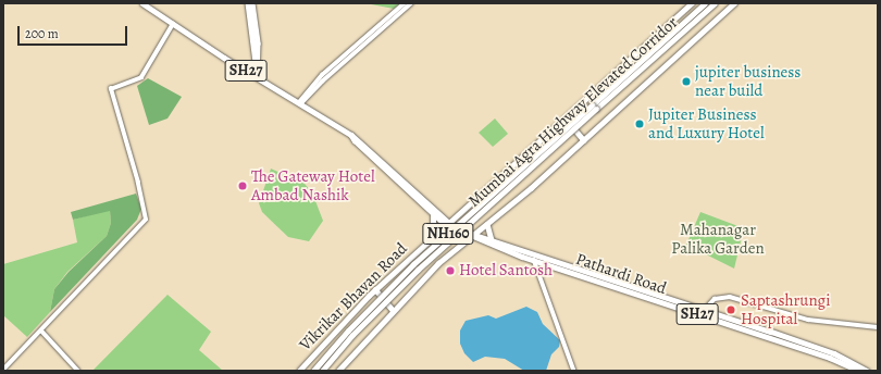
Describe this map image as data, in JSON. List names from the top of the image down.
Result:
{
  "streets": {
    "highway": ["Mumbai Agra Highway Elevated Corridor", "NH160"],
    "main road": ["SH27", "Vikrikar Bhavan Road"]
  },
  "crossings": [
    ["SH27", "Vikrikar Bhavan Road"]
  ],
  "parks": ["Mahanagar Palika Garden"],
  "places": [
    "jupiter business near build",
    "Jupiter Business and Luxury Hotel",
    "The Gateway Hotel Ambad Nashik",
    "Hotel Santosh",
    "Saptashrungi Hospital"
  ],
  "scale_bar": "200 m"
}
